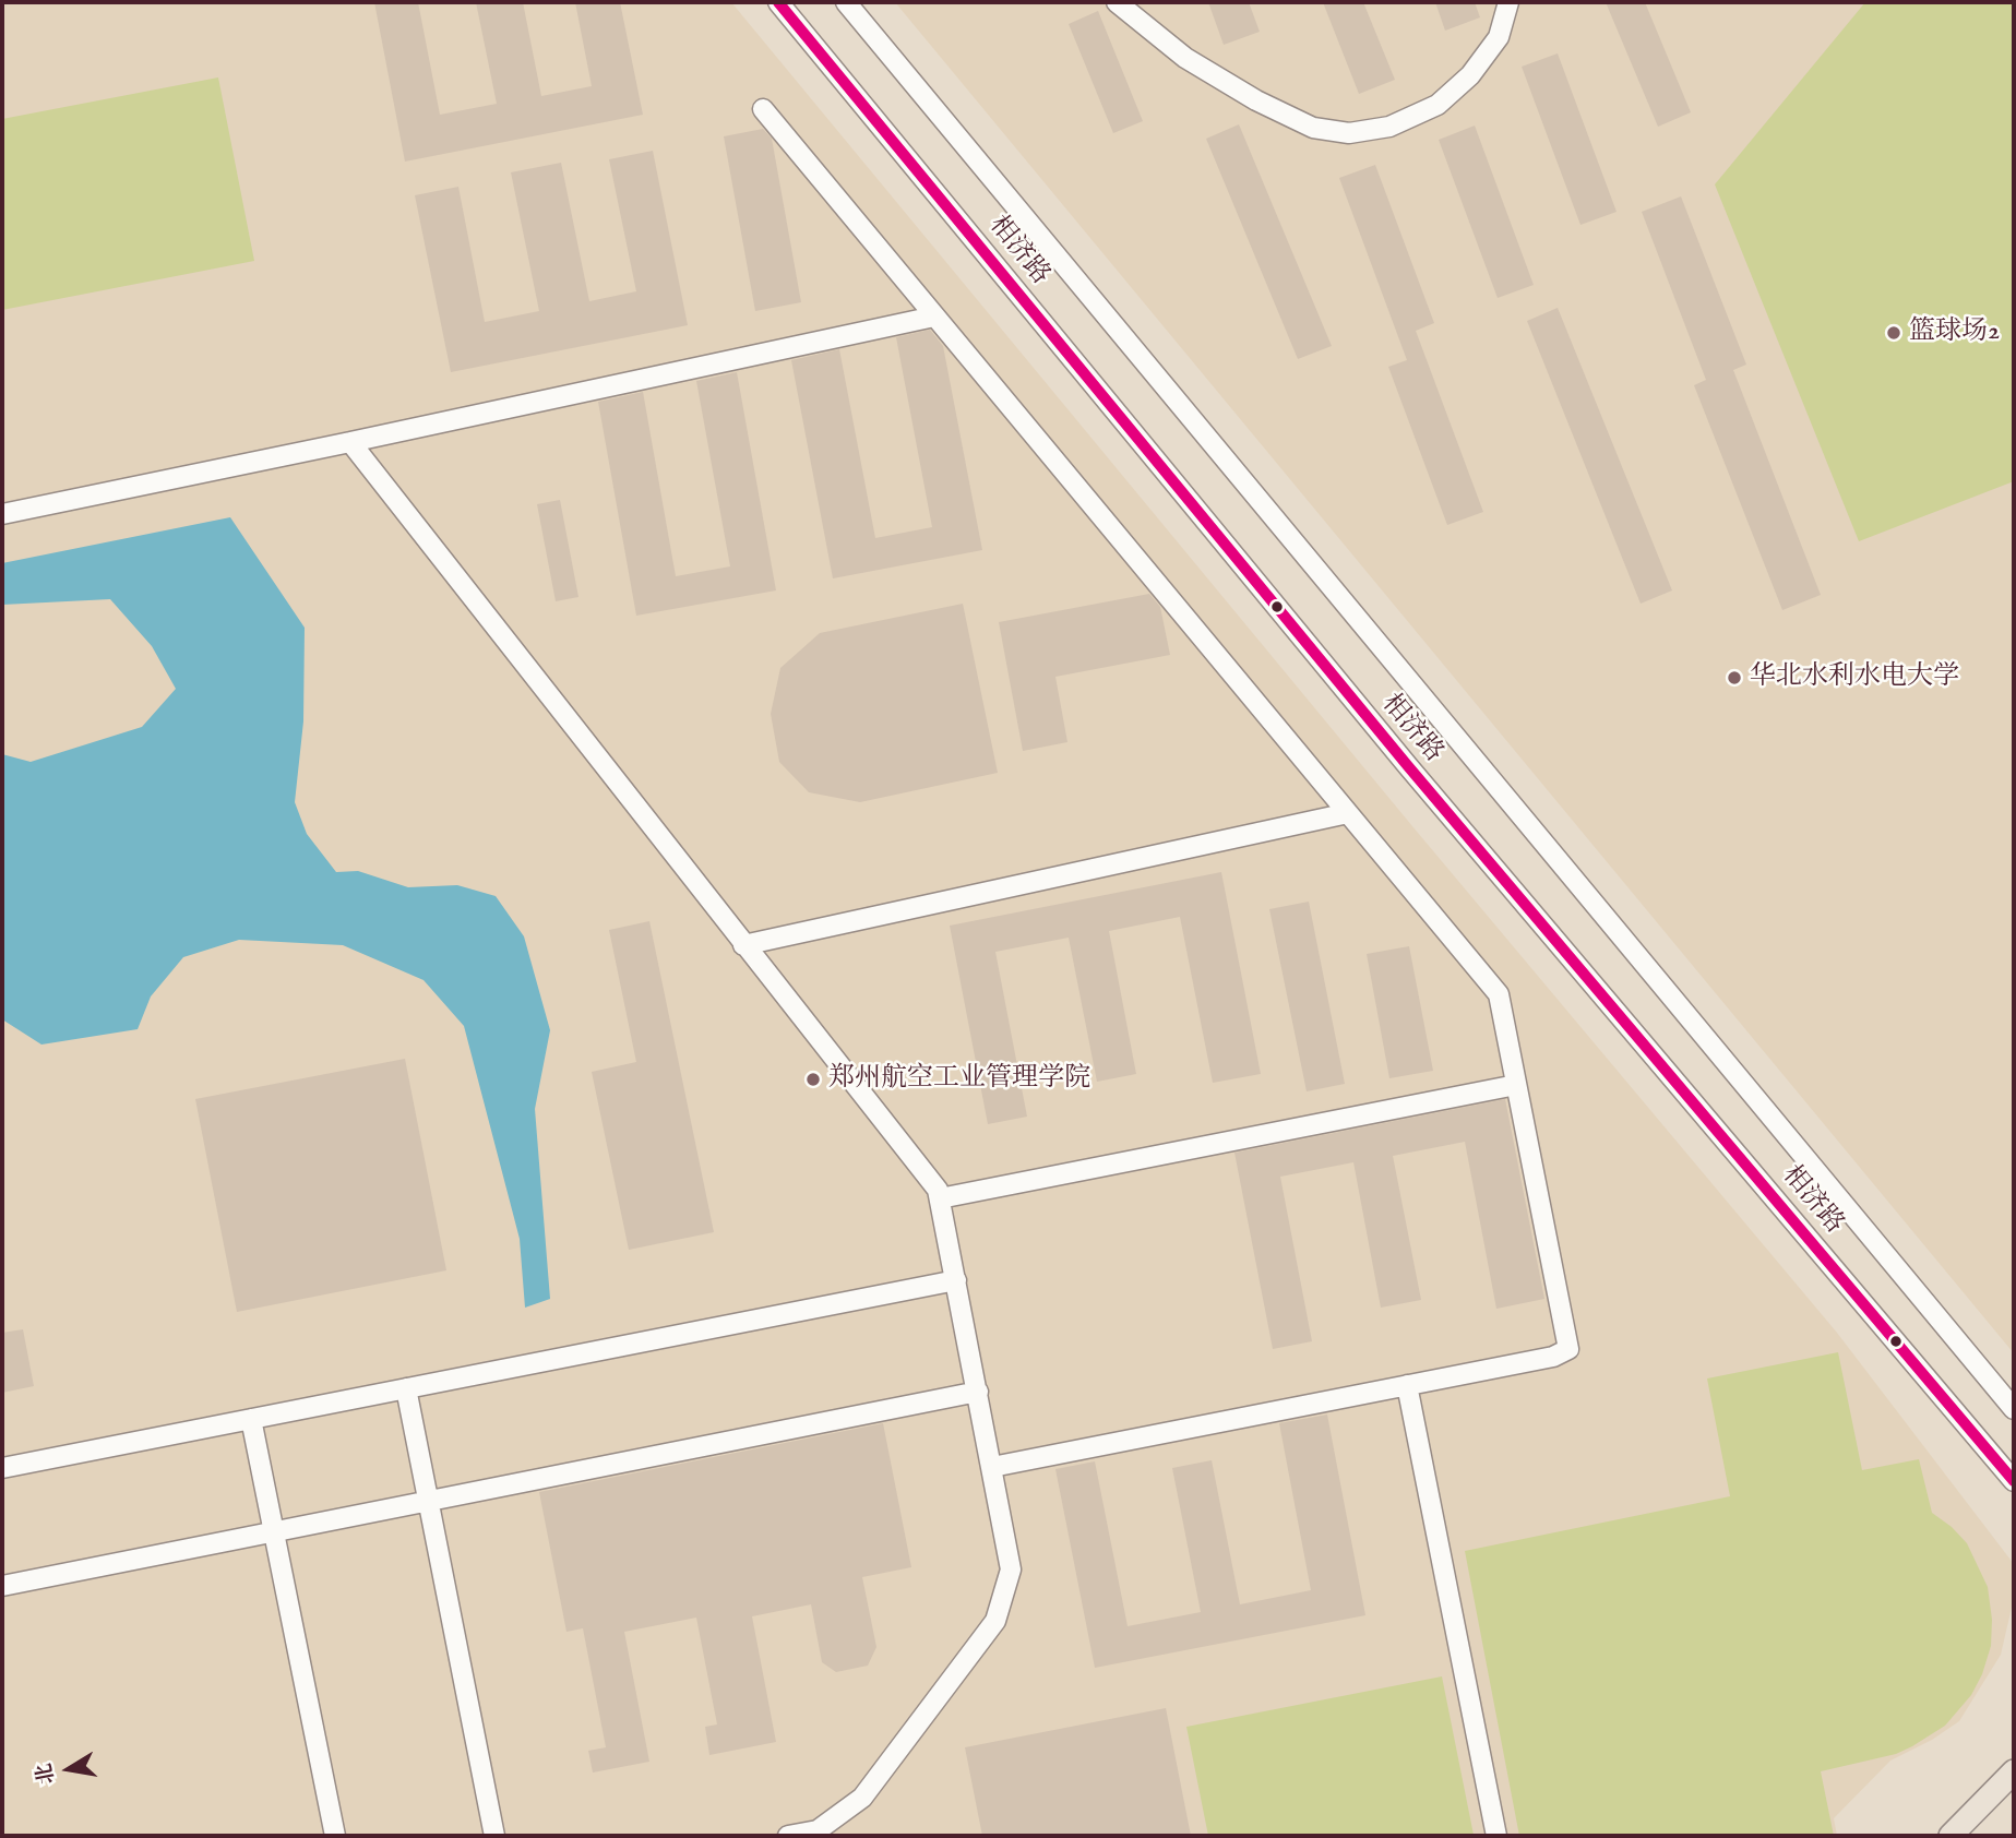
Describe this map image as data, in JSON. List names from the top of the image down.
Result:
{
  "streets": {
    "street": ["相济路"]
  },
  "places": ["篮球场2", "华北水利水电大学", "郑州航空工业管理学院"],
  "north": "left"
}
